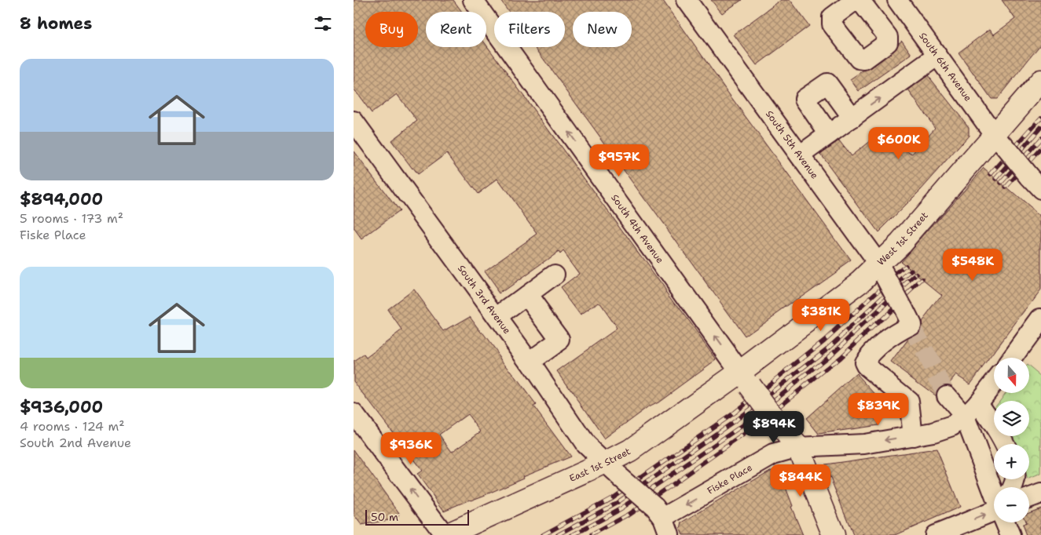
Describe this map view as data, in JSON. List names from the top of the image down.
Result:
{
  "streets": {
    "main road": ["West 1st Street", "East 1st Street"],
    "street": [
      "South 6th Avenue",
      "South 5th Avenue",
      "South 4th Avenue",
      "South 3rd Avenue",
      "Fiske Place"
    ]
  },
  "crossings": [
    ["South 6th Avenue", "West 1st Street"],
    ["South 5th Avenue", "West 1st Street"],
    ["South 5th Avenue", "Fiske Place"],
    ["South 4th Avenue", "West 1st Street"],
    ["South 4th Avenue", "East 1st Street"],
    ["West 1st Street", "East 1st Street"],
    ["South 3rd Avenue", "East 1st Street"],
    ["South 3rd Avenue", "Fiske Place"]
  ],
  "one_way": ["South 4th Avenue", "Fiske Place"],
  "scale_bar": "50 m",
  "north": "bottom",
  "page": {
    "heading": "8 homes",
    "chip": [
      "Buy",
      "Rent",
      "Filters",
      "New"
    ],
    "list": [
      {
        "name": "$894,000",
        "note": "5 rooms · 173 m² · Fiske Place"
      },
      {
        "name": "$936,000",
        "note": "4 rooms · 124 m² · South 2nd Avenue"
      }
    ],
    "price": [
      "$600K",
      "$957K",
      "$548K",
      "$381K",
      "$839K",
      "$894K",
      "$936K",
      "$844K"
    ],
    "map_buttons": ["+", "−"],
    "scale": "50 m"
  }
}
